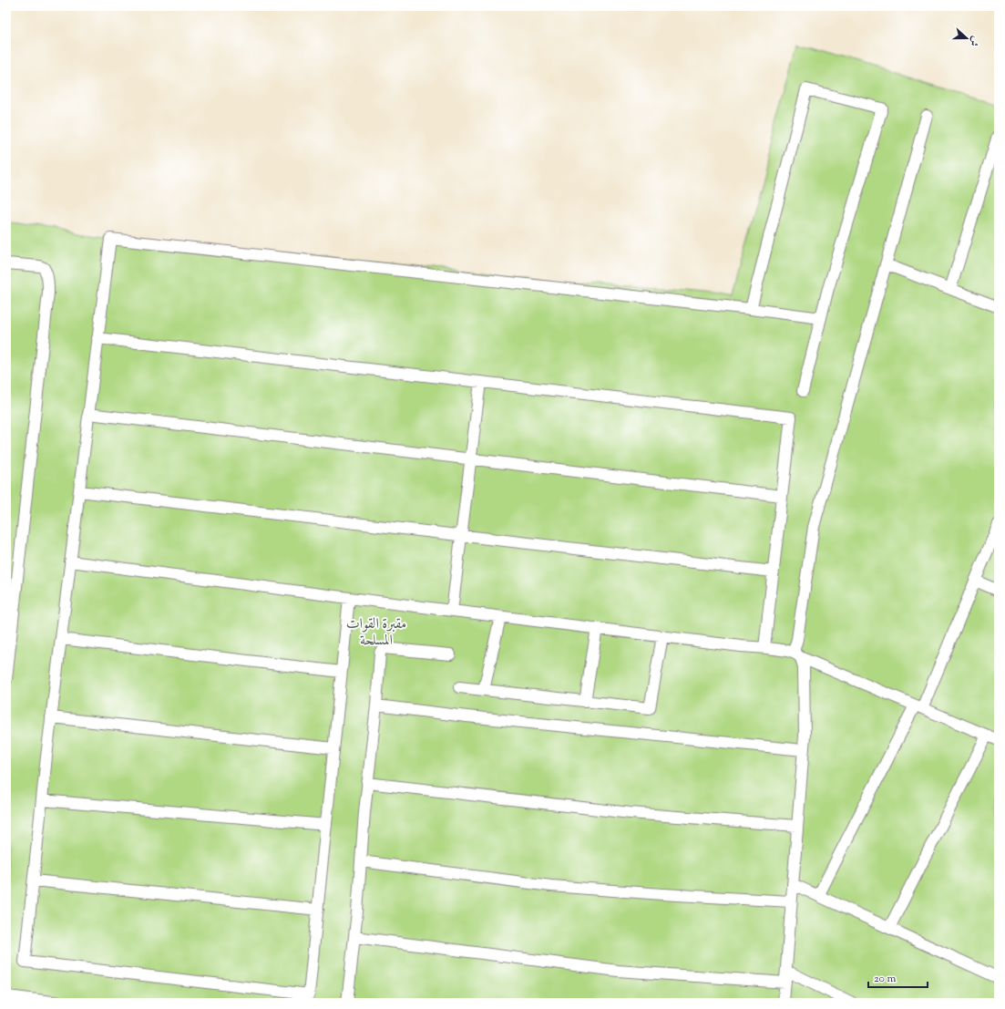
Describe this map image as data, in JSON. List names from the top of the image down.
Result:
{
  "parks": ["مقبرة القوات المسلحة"],
  "scale_bar": "20 m",
  "north": "right"
}
